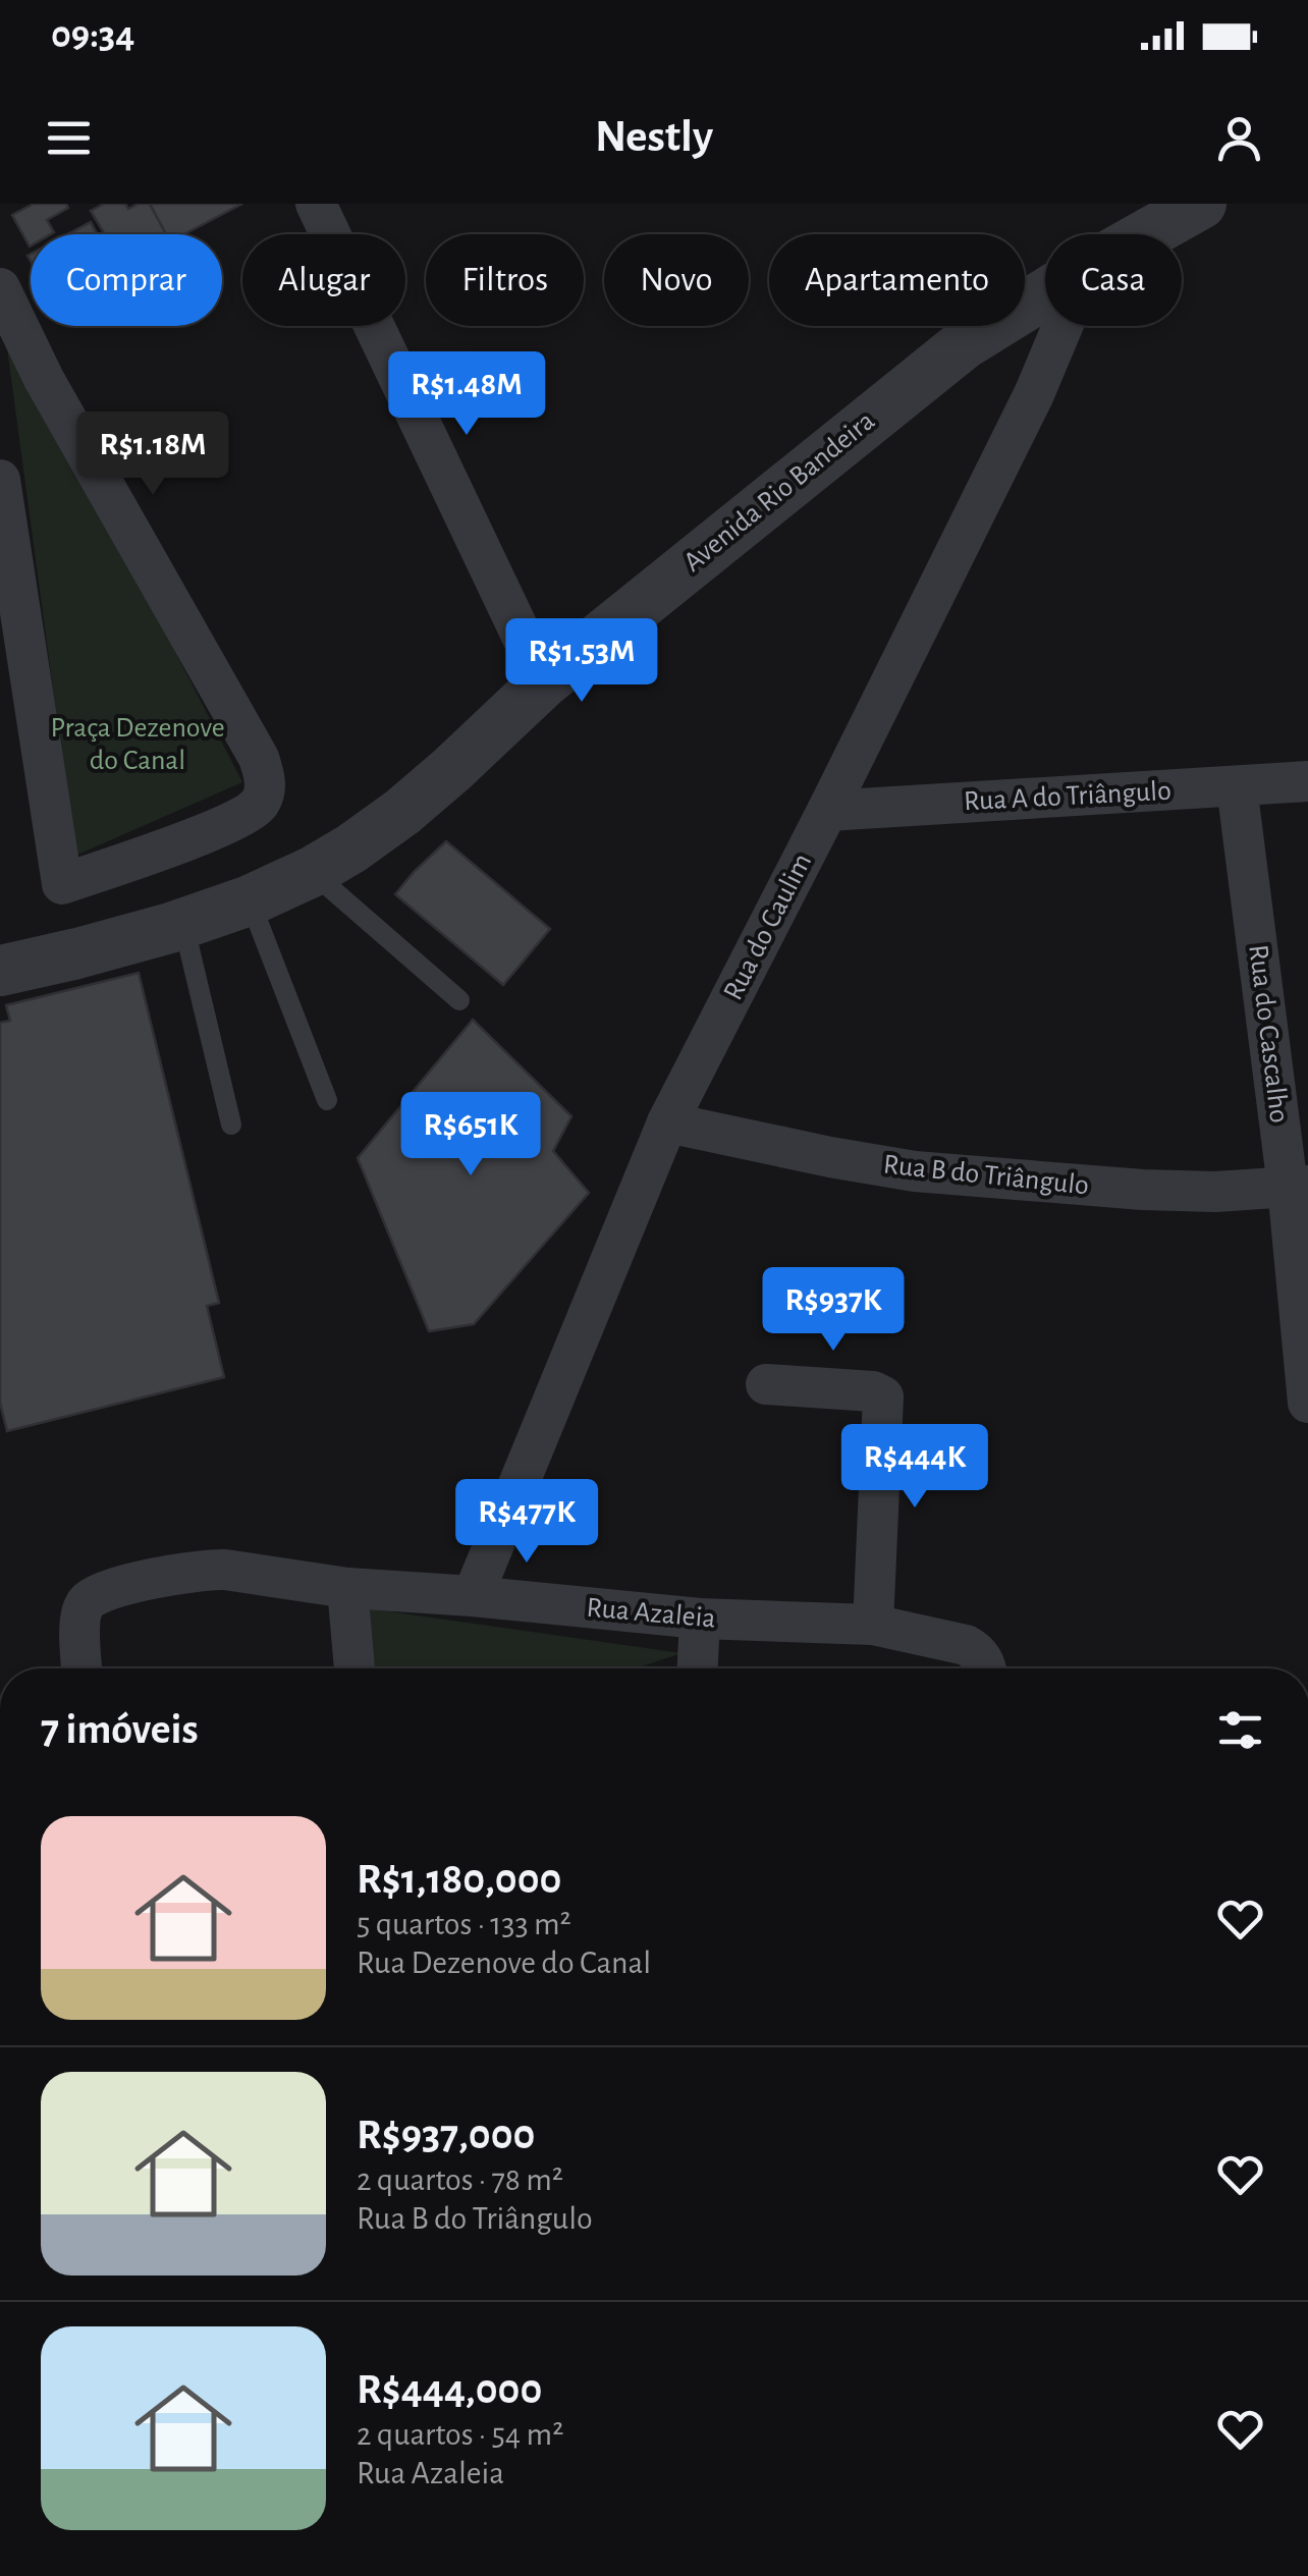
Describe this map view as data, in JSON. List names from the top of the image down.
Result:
{
  "streets": {
    "street": [
      "Avenida Rio Bandeira",
      "Rua A do Triângulo",
      "Rua do Caulim",
      "Rua do Cascalho",
      "Rua B do Triângulo",
      "Rua Azaleia"
    ]
  },
  "crossings": [
    ["Rua A do Triângulo", "Rua do Caulim"],
    ["Rua A do Triângulo", "Rua do Cascalho"],
    ["Rua do Caulim", "Rua B do Triângulo"],
    ["Rua do Caulim", "Rua Azaleia"],
    ["Rua do Cascalho", "Rua B do Triângulo"]
  ],
  "parks": ["Praça Dezenove do Canal"],
  "page": {
    "status": "09:34",
    "header": "Nestly",
    "chip": [
      "Comprar",
      "Alugar",
      "Filtros",
      "Novo",
      "Apartamento",
      "Casa"
    ],
    "price": [
      "R$1.48M",
      "R$1.18M",
      "R$1.53M",
      "R$651K",
      "R$937K",
      "R$444K",
      "R$477K"
    ],
    "heading": "7 imóveis",
    "list": [
      {
        "name": "R$1,180,000",
        "note": "5 quartos · 133 m² · Rua Dezenove do Canal"
      },
      {
        "name": "R$937,000",
        "note": "2 quartos · 78 m² · Rua B do Triângulo"
      },
      {
        "name": "R$444,000",
        "note": "2 quartos · 54 m² · Rua Azaleia"
      }
    ]
  }
}
